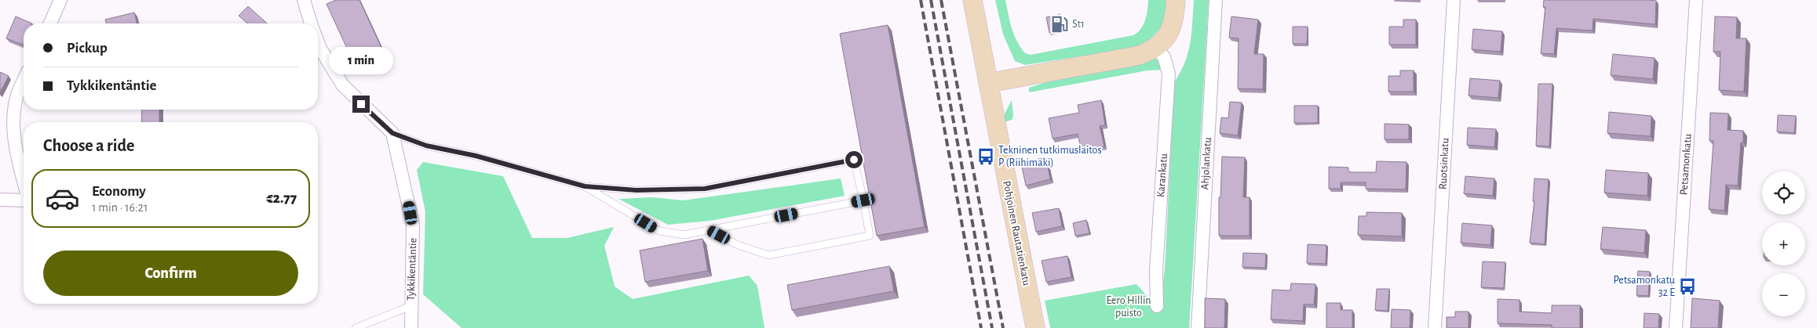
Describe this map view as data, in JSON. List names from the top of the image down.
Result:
{
  "streets": {
    "street": [
      "Ahjolankatu",
      "Ruotsinkatu",
      "Petsamonkatu",
      "Karankatu",
      "Pohjoinen Rautatienkatu",
      "Tykkikentäntie"
    ]
  },
  "parks": ["Eero Hillin puisto"],
  "places": {
    "fuel station": ["St1"],
    "bus stop": ["Tekninen tutkimuslaitos P (Riihimäki)", "Petsamonkatu 32 E"]
  },
  "page": {
    "banner": ["Pickup", "Tykkikentäntie"],
    "bubble": "1 min",
    "heading": "Choose a ride",
    "list": [
      {
        "name": "Economy",
        "note": "1 min · 16:21",
        "value": "€2.77"
      }
    ],
    "map_buttons": ["+", "−"],
    "buttons": "Confirm"
  }
}
